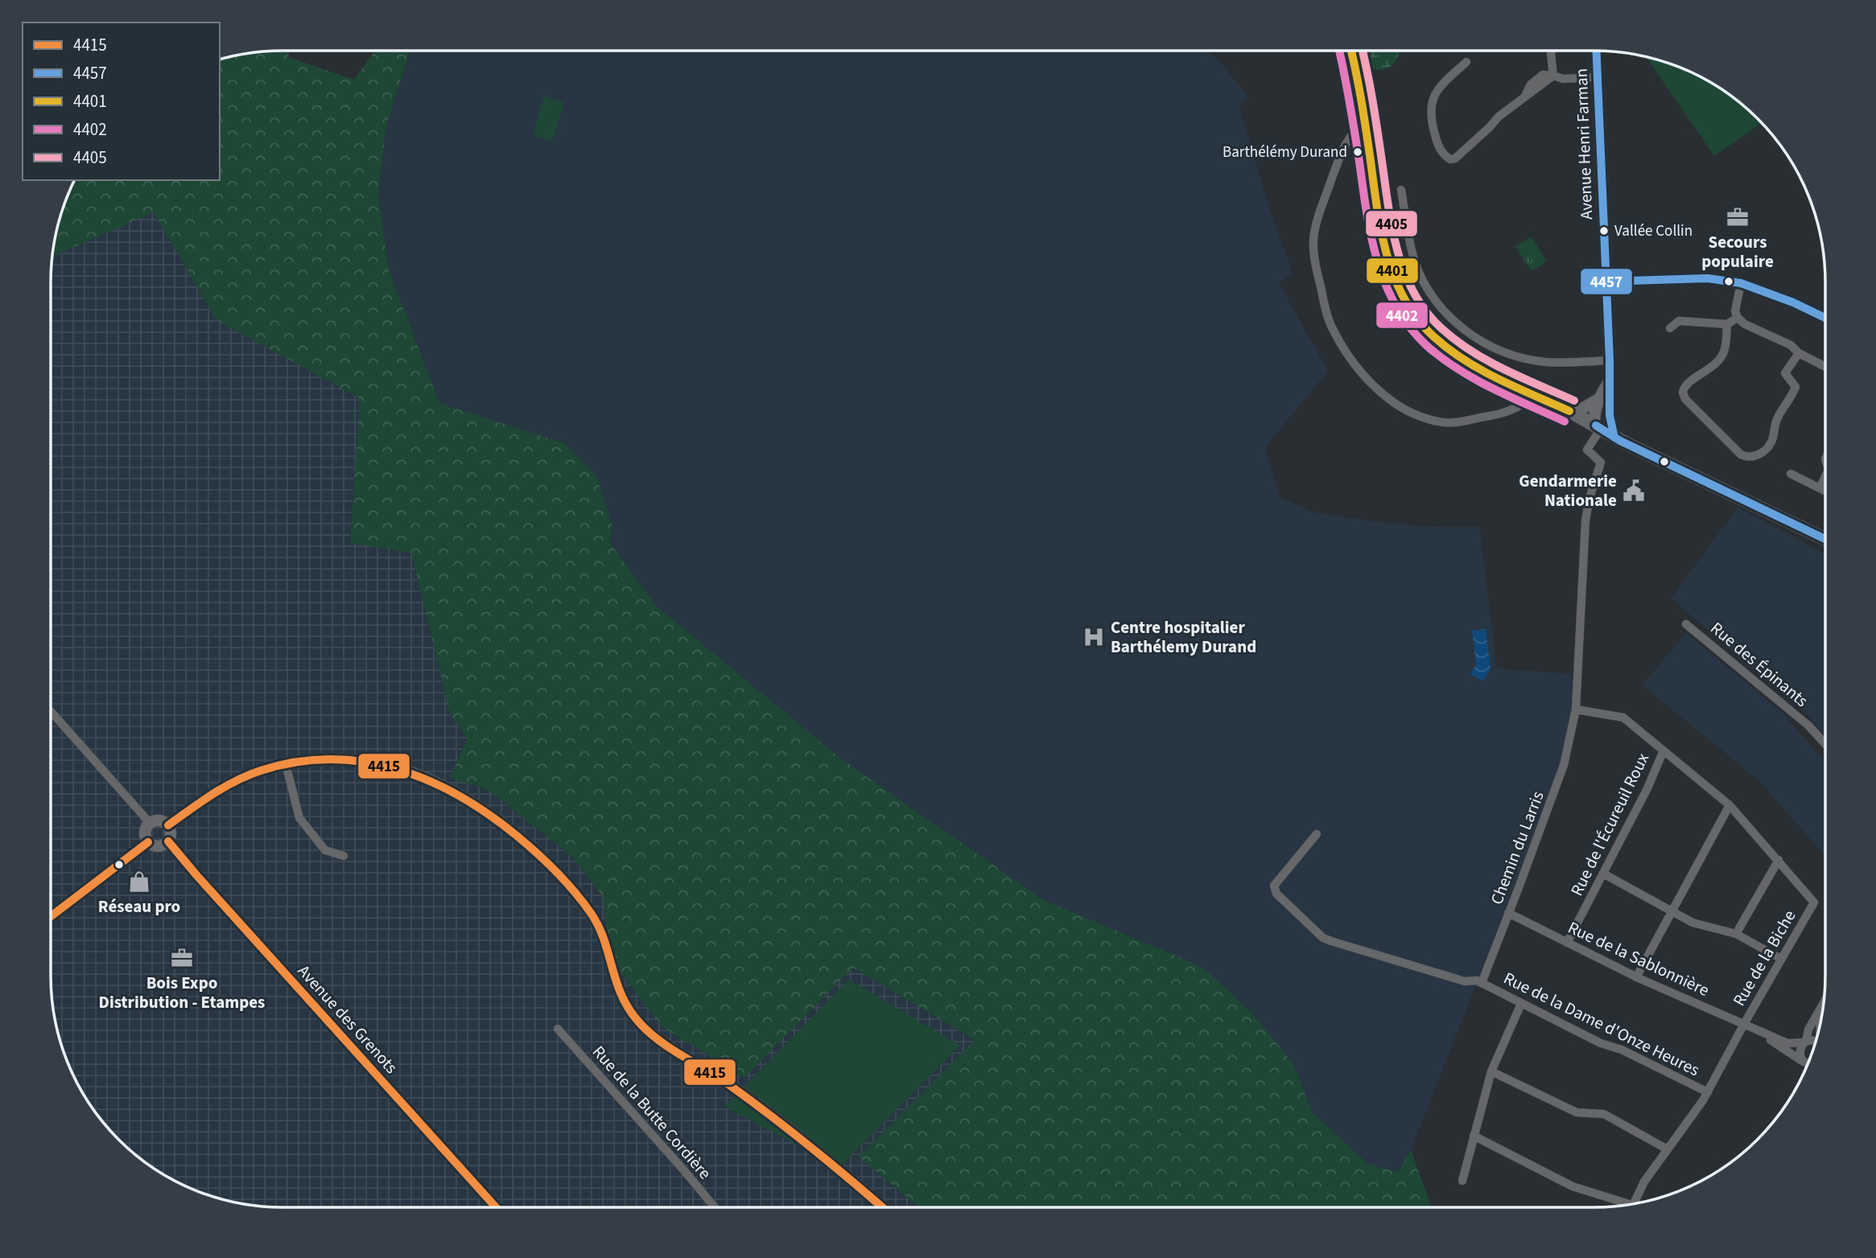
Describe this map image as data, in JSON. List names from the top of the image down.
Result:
{
  "streets": {
    "main road": ["Avenue Henri Farman"],
    "street": [
      "Rue des Épinants",
      "Rue de l'Écureuil Roux",
      "Chemin du Larris",
      "Rue de la Biche",
      "Rue de la Sablonnière",
      "Avenue des Grenots",
      "Rue de la Dame d'Onze Heures",
      "Rue de la Butte Cordière"
    ]
  },
  "crossings": [
    ["Rue de l'Écureuil Roux", "Rue de la Biche"],
    ["Rue de l'Écureuil Roux", "Rue de la Sablonnière"],
    ["Chemin du Larris", "Rue de la Biche"],
    ["Chemin du Larris", "Rue de la Sablonnière"],
    ["Chemin du Larris", "Rue de la Dame d'Onze Heures"],
    ["Rue de la Biche", "Rue de la Sablonnière"],
    ["Rue de la Biche", "Rue de la Dame d'Onze Heures"]
  ],
  "places": {
    "other": ["Barthélémy Durand", "Vallée Collin"],
    "office": ["Secours populaire", "Bois Expo Distribution - Etampes"],
    "public building": ["Gendarmerie Nationale"],
    "hospital": ["Centre hospitalier Barthélemy Durand"],
    "shop": ["Réseau pro"]
  },
  "lines": [
    "transit line 4401",
    "transit line 4402",
    "transit line 4405",
    "transit line 4457",
    "transit line 4415"
  ],
  "legend": [
    "4415",
    "4457",
    "4401",
    "4402",
    "4405"
  ]
}
